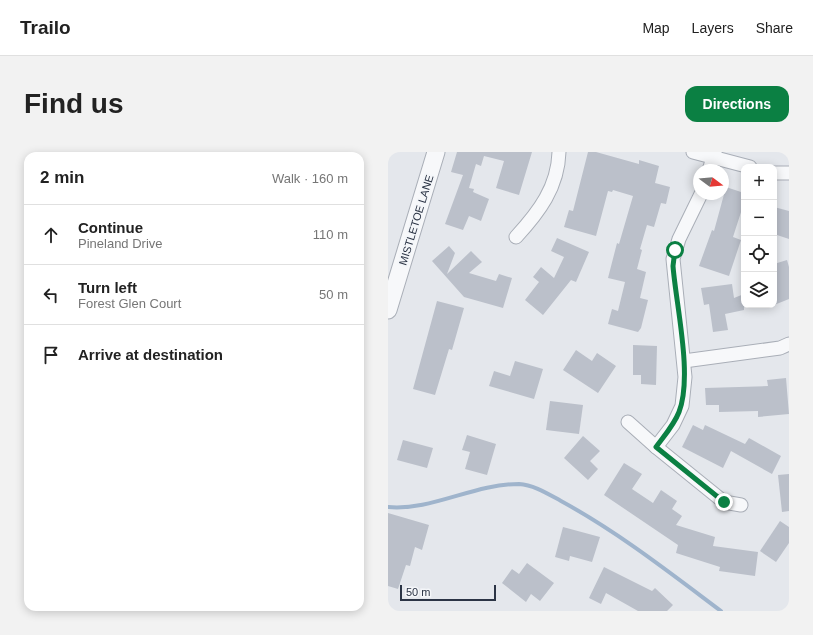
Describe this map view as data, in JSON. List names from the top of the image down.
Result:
{
  "streets": {
    "street": ["MISTLETOE LANE"]
  },
  "scale_bar": "50 m",
  "north": "right",
  "page": {
    "header": "Trailo",
    "nav": ["Map", "Layers", "Share"],
    "buttons": "Directions",
    "title": "Find us",
    "heading": ["2 min", "Walk · 160 m"],
    "map_buttons": ["+", "−"],
    "list": [
      ["Continue", "Pineland Drive", "110 m"],
      ["Turn left", "Forest Glen Court", "50 m"],
      "Arrive at destination"
    ],
    "scale": "50 m"
  }
}
